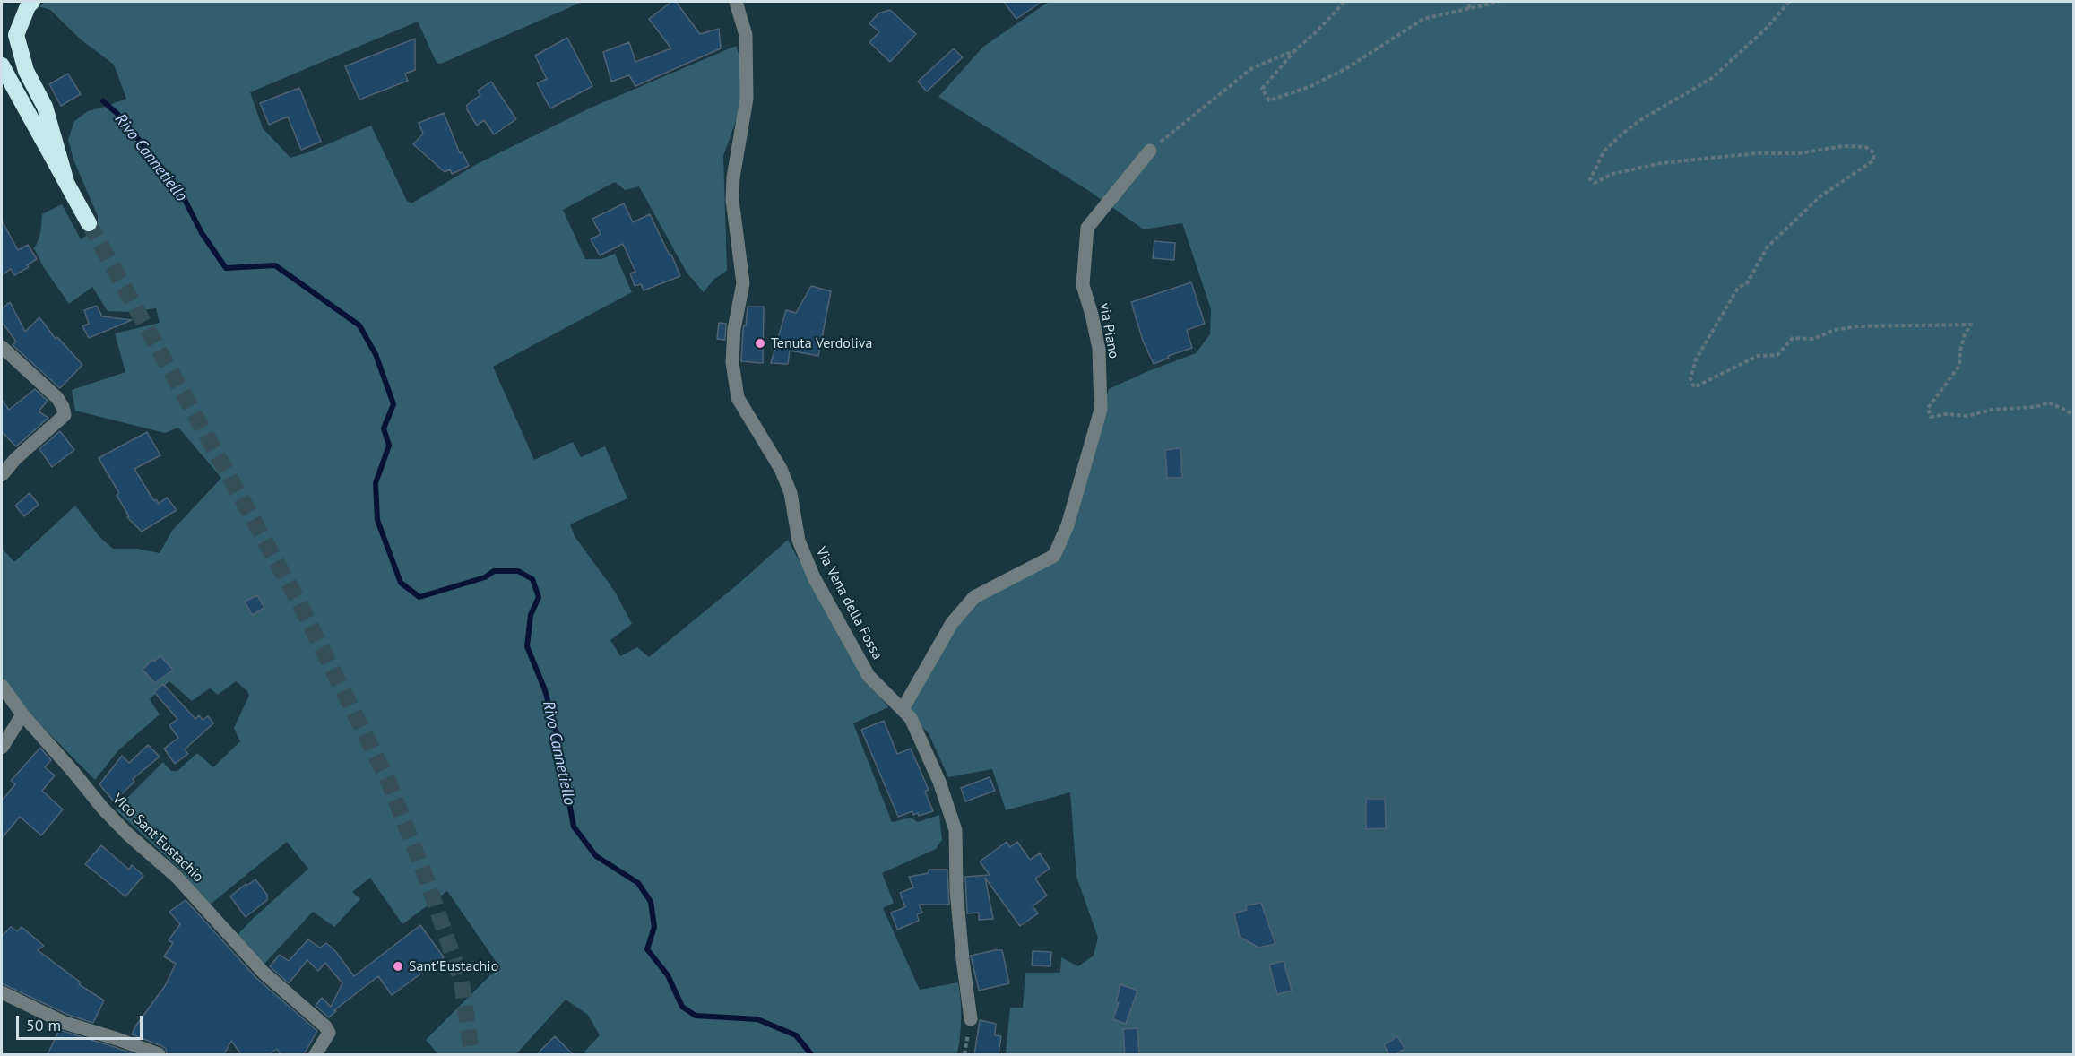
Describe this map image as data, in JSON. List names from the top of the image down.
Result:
{
  "streets": {
    "street": ["via Piano", "Via Vena della Fossa", "Vico Sant'Eustachio"]
  },
  "crossings": [
    ["via Piano", "Via Vena della Fossa"]
  ],
  "water": ["Rivo Cannetiello"],
  "places": ["Tenuta Verdoliva", "Sant'Eustachio"],
  "scale_bar": "50 m"
}
